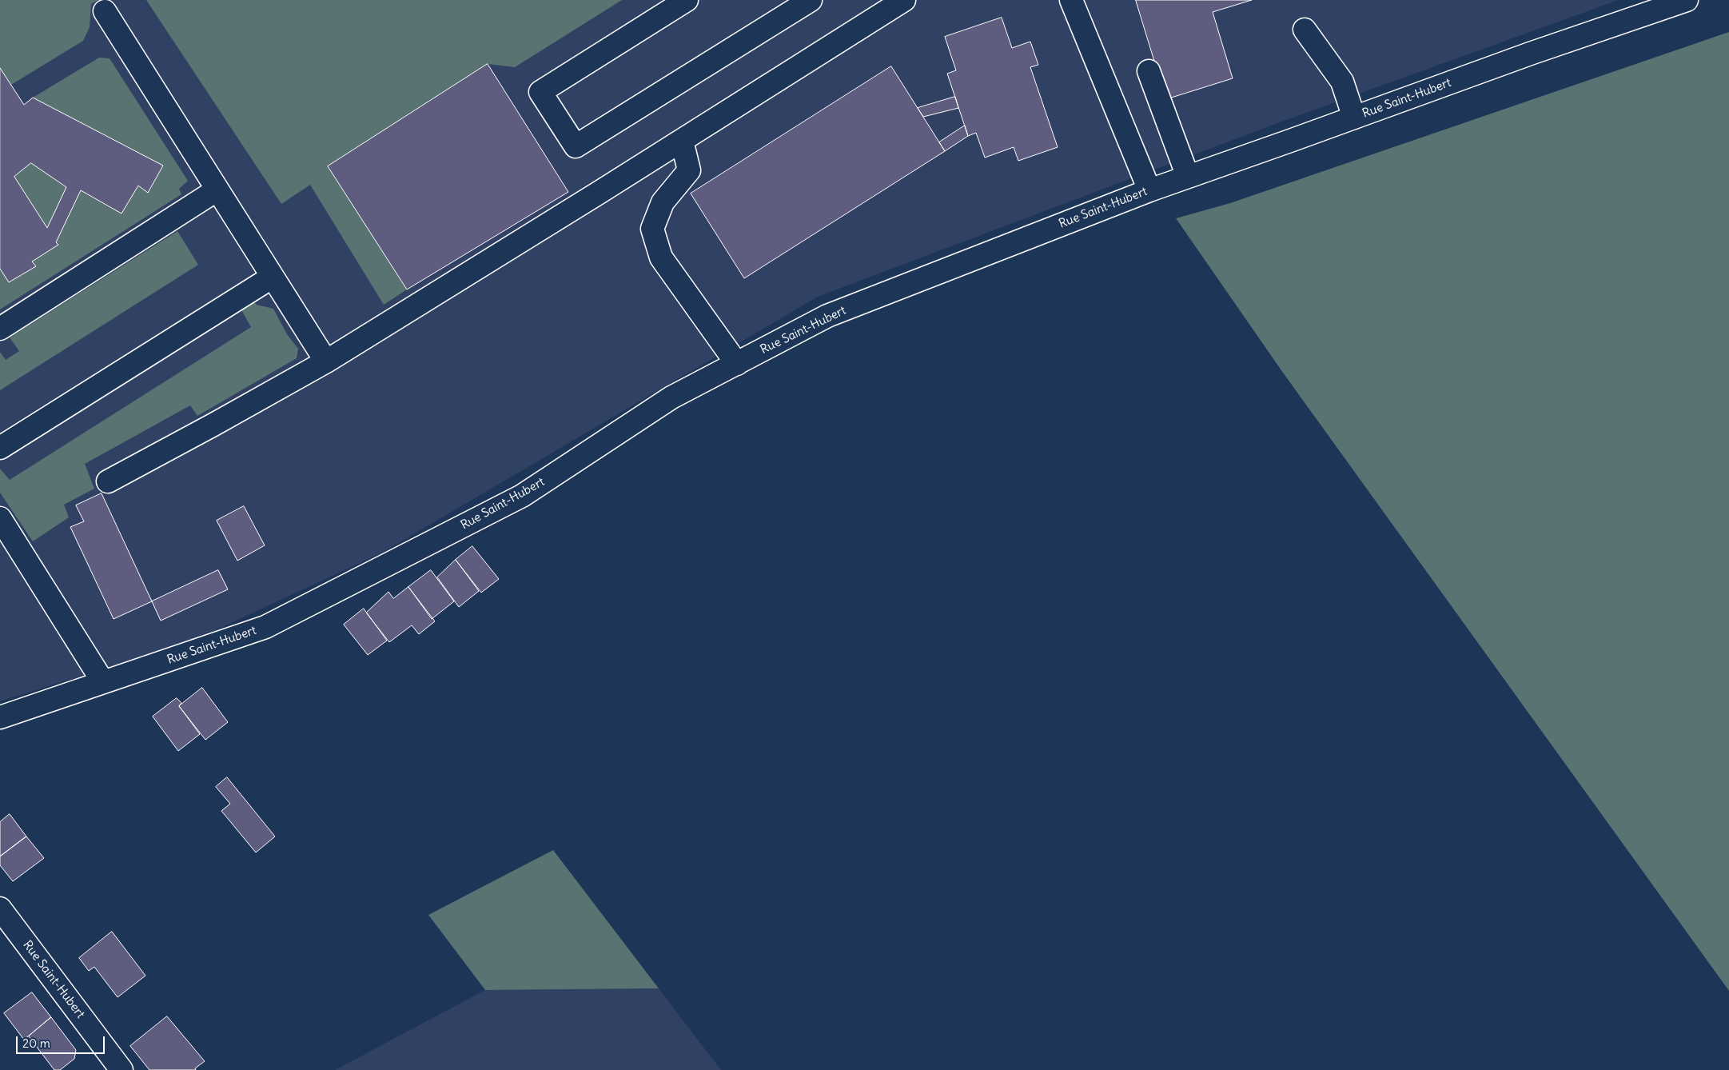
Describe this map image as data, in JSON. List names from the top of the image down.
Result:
{
  "streets": {
    "street": ["Rue Saint-Hubert"]
  },
  "scale_bar": "20 m"
}
